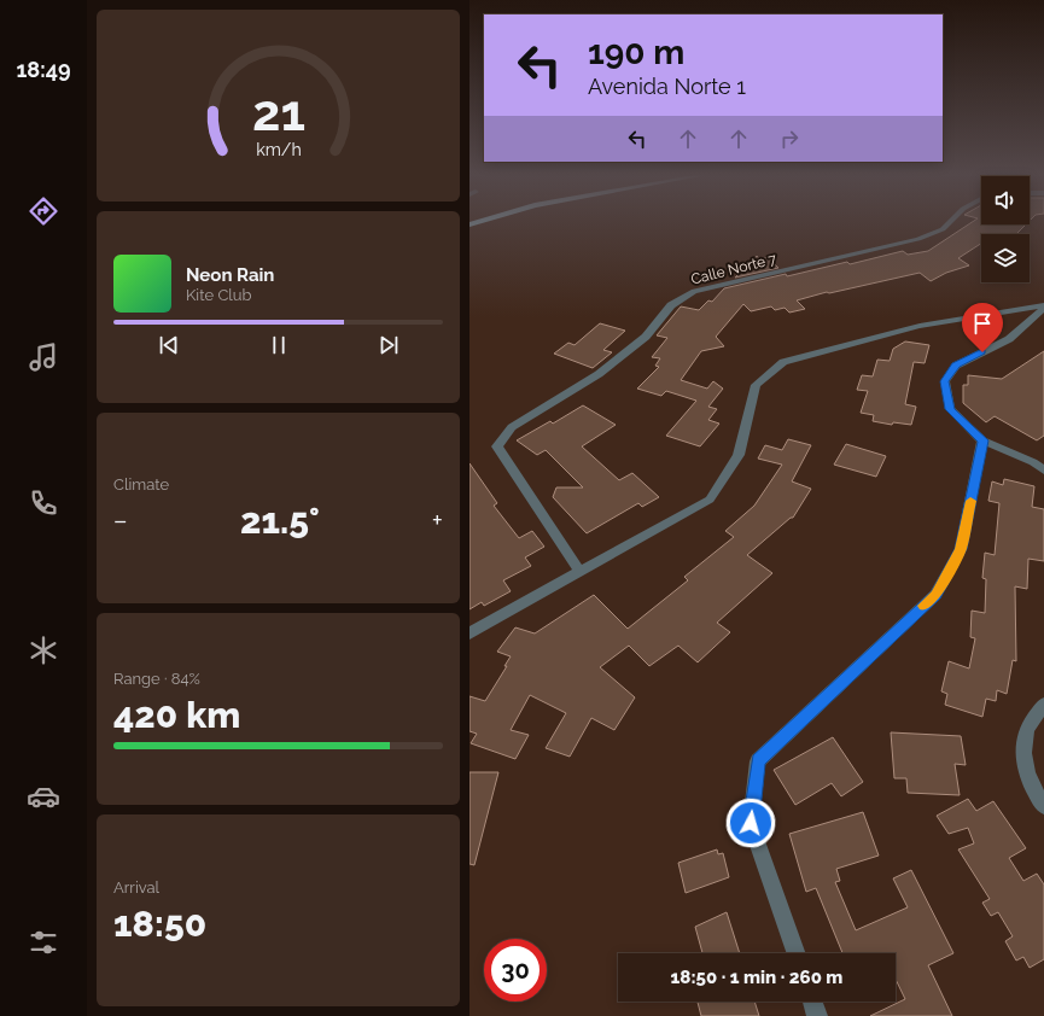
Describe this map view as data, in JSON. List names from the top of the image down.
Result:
{
  "streets": {
    "street": ["Calle Norte 7"]
  },
  "page": {
    "tabs": "18:49",
    "turn": ["190 m", "Avenida Norte 1"],
    "song": ["Neon Rain", "Kite Club"],
    "tile": [
      "Climate",
      ["Range · 84%", "420 km"],
      ["Arrival", "18:50"]
    ],
    "heat": ["−", "21.5°", "+"],
    "limit": "30",
    "trip": "18:50 · 1 min · 260 m",
    "gauge": ["21", "km/h"]
  }
}
